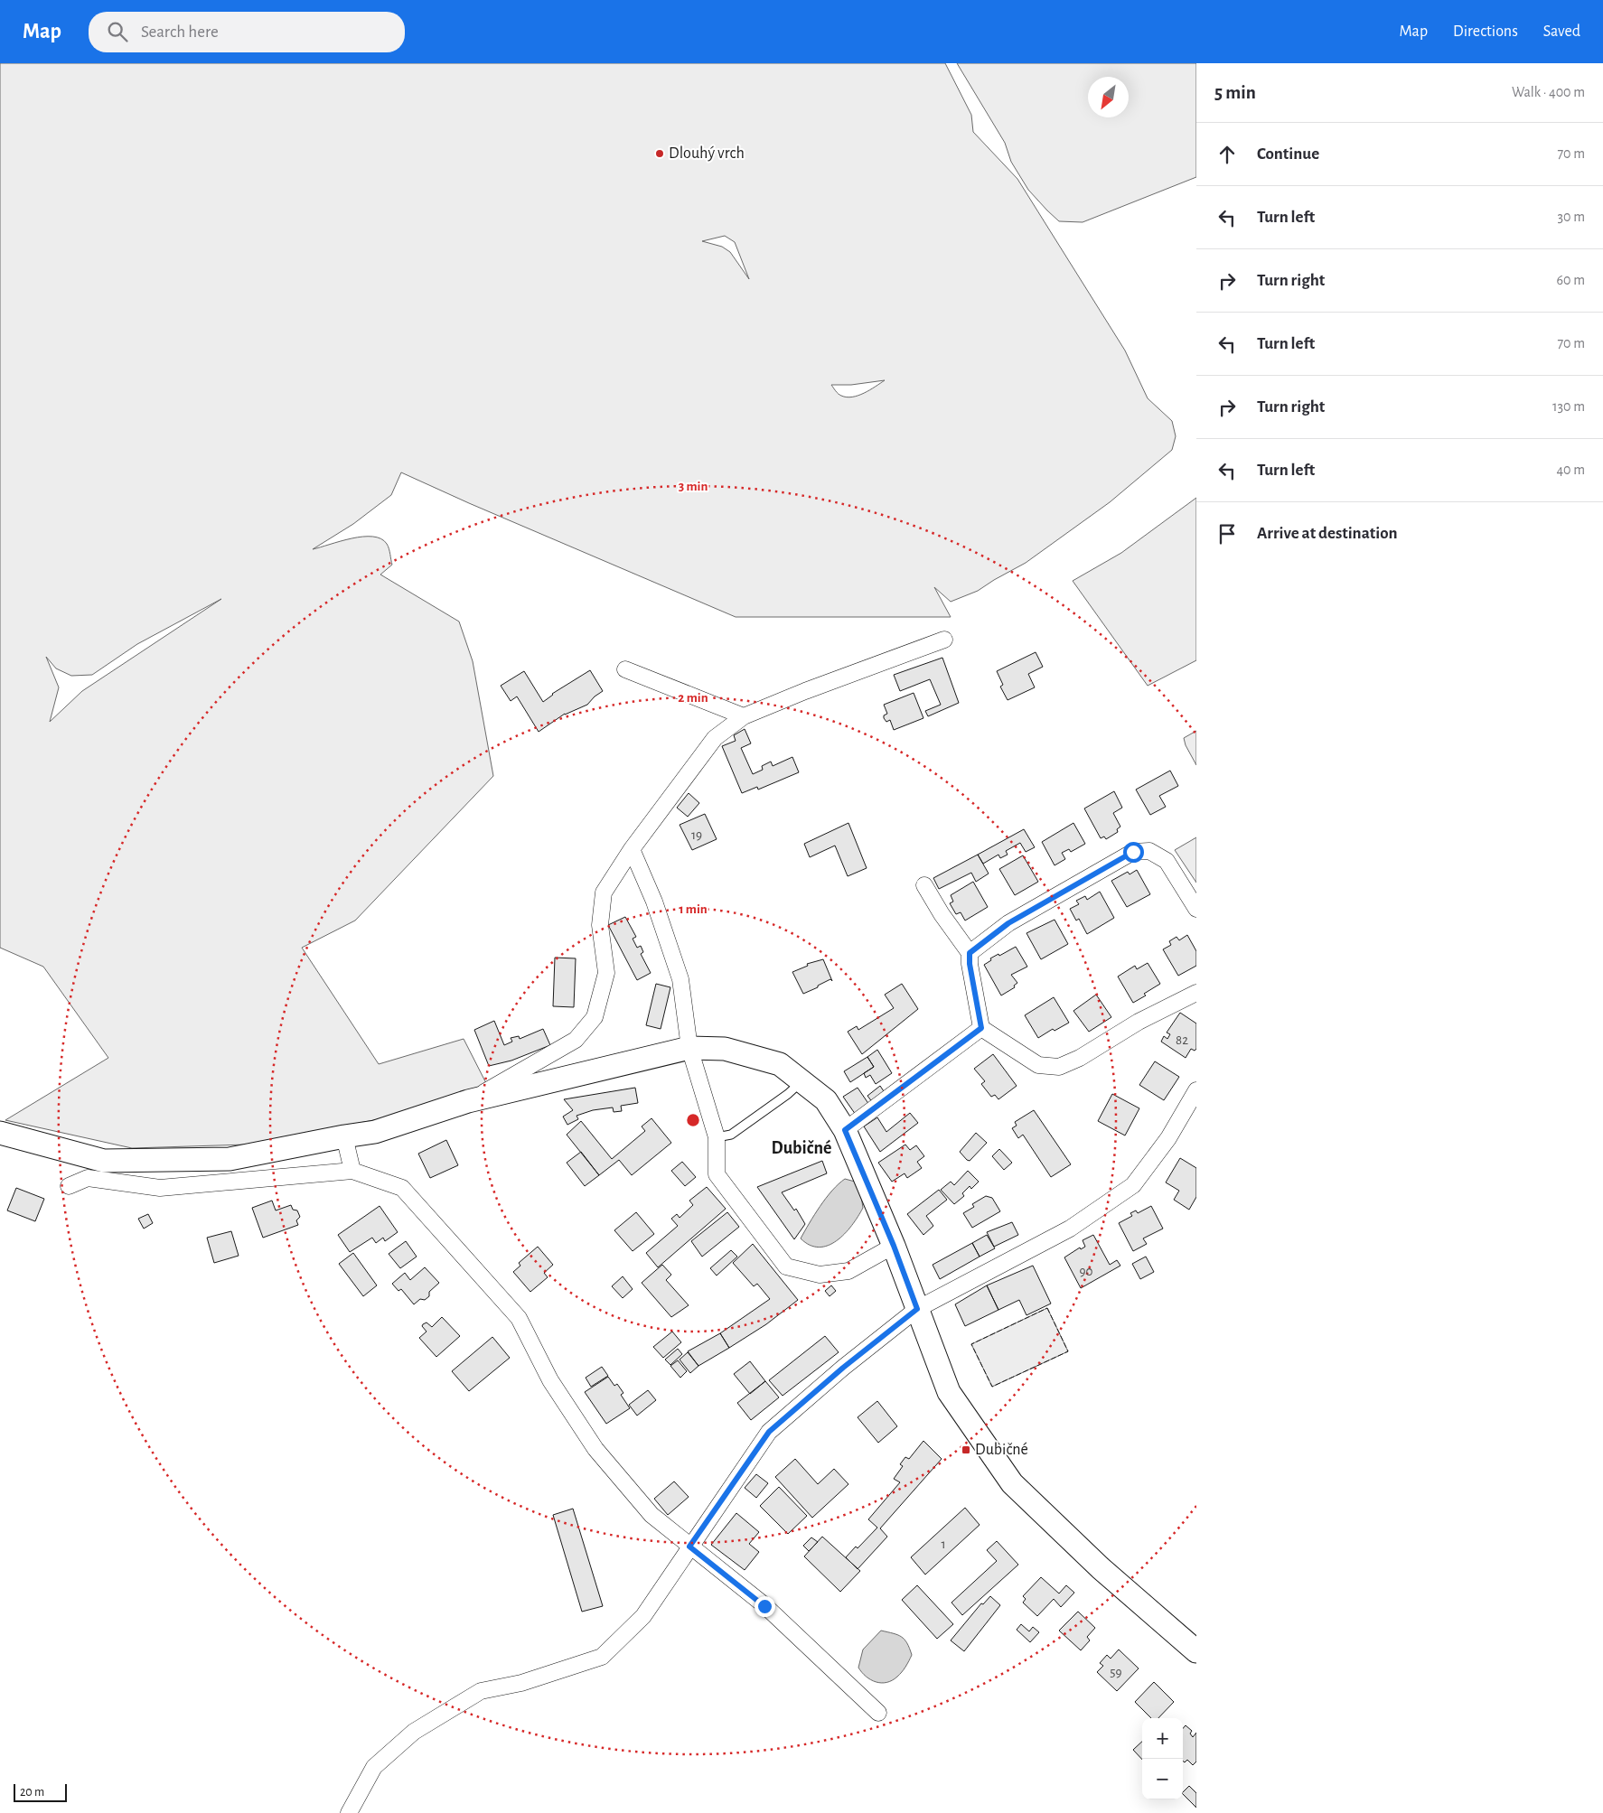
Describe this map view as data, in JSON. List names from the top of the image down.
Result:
{
  "districts": ["Dubičné"],
  "places": {
    "other": ["Dlouhý vrch"],
    "transit": ["Dubičné"]
  },
  "house_numbers": [
    "19",
    "82",
    "90",
    "1",
    "59"
  ],
  "scale_bar": "20 m",
  "north": "bottom left",
  "page": {
    "header": "Map",
    "search": "Search here",
    "nav": ["Map", "Directions", "Saved"],
    "heading": ["5 min", "Walk · 400 m"],
    "list": [
      ["Continue", "70 m"],
      ["Turn left", "30 m"],
      ["Turn right", "60 m"],
      ["Turn left", "70 m"],
      ["Turn right", "130 m"],
      ["Turn left", "40 m"],
      "Arrive at destination"
    ],
    "map_buttons": ["+", "−"],
    "scale": "20 m"
  },
  "rings": ["3 min", "2 min", "1 min"]
}
